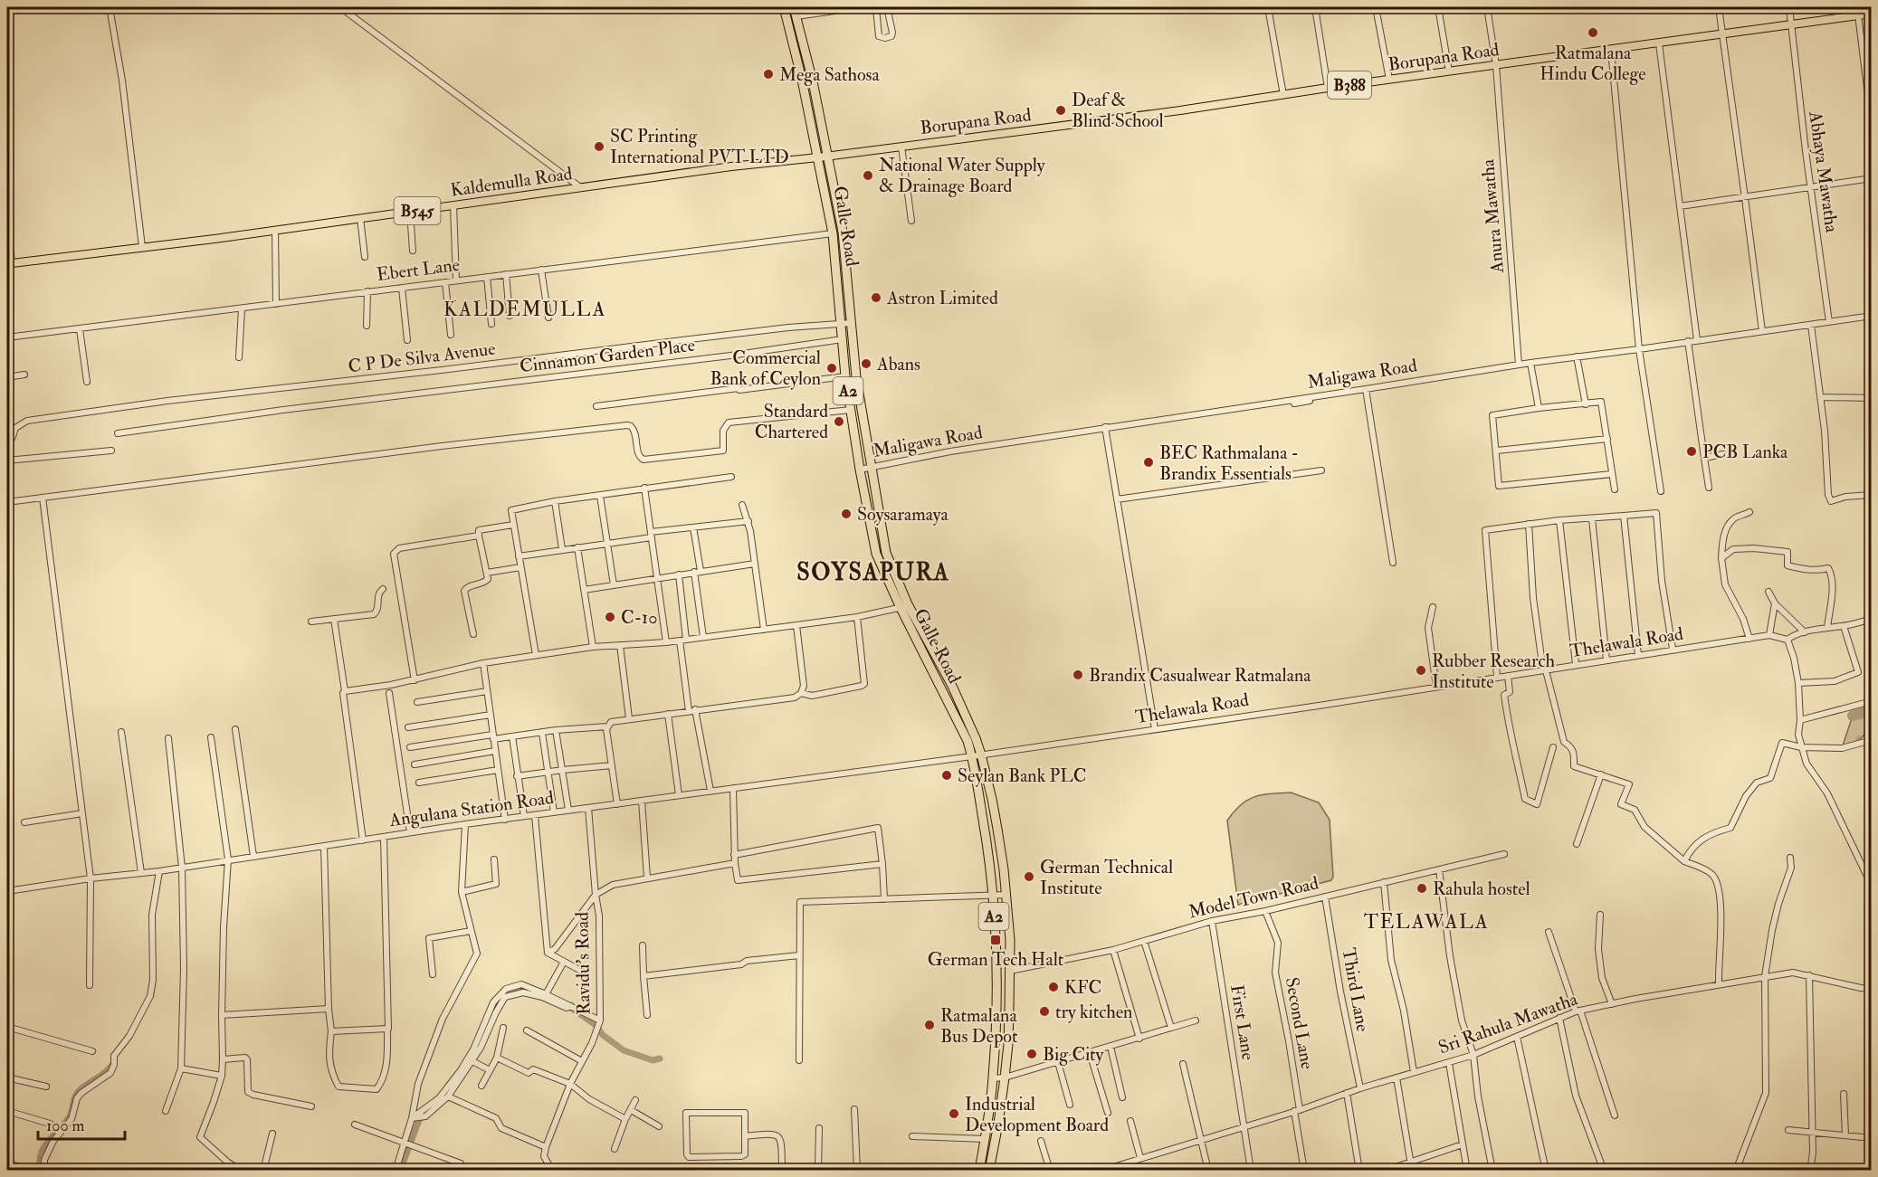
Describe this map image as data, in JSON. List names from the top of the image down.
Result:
{
  "streets": {
    "highway": ["Galle Road", "A2"],
    "main road": [
      "Borupana Road",
      "B388",
      "Kaldemulla Road",
      "B545"
    ],
    "street": [
      "Abhaya Mawatha",
      "Anura Mawatha",
      "Ebert Lane",
      "Cinnamon Garden Place",
      "C P De Silva Avenue",
      "Maligawa Road",
      "Thelawala Road",
      "Angulana Station Road",
      "Model Town Road",
      "Ravidu's Road",
      "Third Lane",
      "First Lane",
      "Second Lane",
      "Sri Rahula Mawatha"
    ]
  },
  "crossings": [
    ["Borupana Road", "Abhaya Mawatha"],
    ["Borupana Road", "Kaldemulla Road"],
    ["Borupana Road", "Anura Mawatha"],
    ["Borupana Road", "Galle Road"],
    ["Abhaya Mawatha", "Maligawa Road"],
    ["Kaldemulla Road", "Galle Road"],
    ["Anura Mawatha", "Maligawa Road"],
    ["Galle Road", "Ebert Lane"],
    ["Galle Road", "Cinnamon Garden Place"],
    ["Galle Road", "C P De Silva Avenue"],
    ["Galle Road", "Maligawa Road"],
    ["Galle Road", "A2"],
    ["Galle Road", "Thelawala Road"],
    ["Galle Road", "Angulana Station Road"],
    ["Galle Road", "Model Town Road"],
    ["Angulana Station Road", "Ravidu's Road"],
    ["Model Town Road", "Third Lane"],
    ["Model Town Road", "First Lane"],
    ["Model Town Road", "Second Lane"],
    ["Third Lane", "Sri Rahula Mawatha"],
    ["First Lane", "Sri Rahula Mawatha"],
    ["Second Lane", "Sri Rahula Mawatha"]
  ],
  "districts": ["KALDEMULLA", "SOYSAPURA", "TELAWALA"],
  "places": {
    "other": [
      "Ratmalana Hindu College",
      "Mega Sathosa",
      "Deaf & Blind School",
      "SC Printing International PVT LTD",
      "National Water Supply & Drainage Board",
      "Astron Limited",
      "Abans",
      "Commercial Bank of Ceylon",
      "Standard Chartered",
      "PCB Lanka",
      "BEC Rathmalana - Brandix Essentials",
      "Soysaramaya",
      "C-10",
      "Rubber Research Institute",
      "Brandix Casualwear Ratmalana",
      "Seylan Bank PLC",
      "German Technical Institute",
      "Rahula hostel",
      "KFC",
      "try kitchen",
      "Ratmalana Bus Depot",
      "Big City",
      "Industrial Development Board"
    ],
    "transit": ["German Tech Halt"]
  },
  "scale_bar": "100 m"
}
